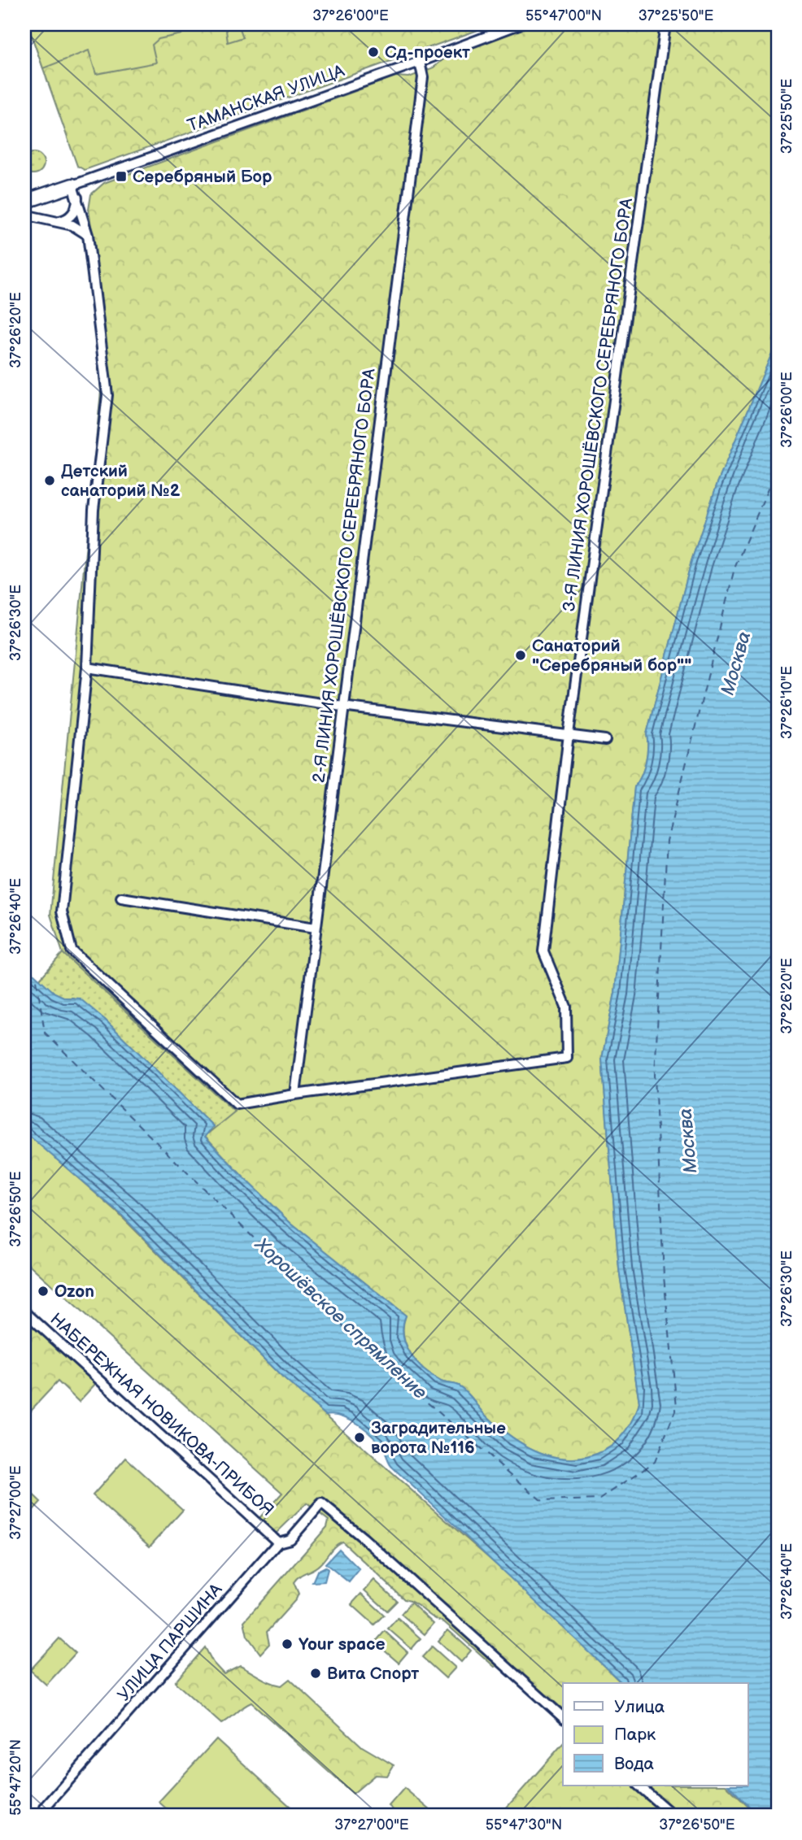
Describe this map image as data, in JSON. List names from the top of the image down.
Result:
{
  "streets": {
    "street": [
      "ТАМАНСКАЯ УЛИЦА",
      "3-Я ЛИНИЯ ХОРОШЁВСКОГО СЕРЕБРЯНОГО БОРА",
      "2-Я ЛИНИЯ ХОРОШЁВСКОГО СЕРЕБРЯНОГО БОРА",
      "НАБЕРЕЖНАЯ НОВИКОВА-ПРИБОЯ",
      "УЛИЦА ПАРШИНА"
    ]
  },
  "crossings": [
    ["ТАМАНСКАЯ УЛИЦА", "2-Я ЛИНИЯ ХОРОШЁВСКОГО СЕРЕБРЯНОГО БОРА"],
    ["3-Я ЛИНИЯ ХОРОШЁВСКОГО СЕРЕБРЯНОГО БОРА", "2-Я ЛИНИЯ ХОРОШЁВСКОГО СЕРЕБРЯНОГО БОРА"],
    ["НАБЕРЕЖНАЯ НОВИКОВА-ПРИБОЯ", "УЛИЦА ПАРШИНА"]
  ],
  "water": ["Москва", "Хорошёвское спрямление"],
  "places": {
    "other": [
      "Сд-проект",
      "Детский санаторий №2",
      "Санаторий \"Серебряный бор\"\"",
      "Ozon",
      "Заградительные ворота №116",
      "Your space",
      "Вита Спорт"
    ],
    "transit": ["Серебряный Бор"]
  },
  "legend": ["Улица", "Парк", "Вода"],
  "coordinates": [
    "37°26'00\"E",
    "55°47'00\"N",
    "37°25'50\"E",
    "37°26'20\"E",
    "37°26'30\"E",
    "37°26'10\"E",
    "37°26'40\"E",
    "37°26'50\"E",
    "37°27'00\"E",
    "55°47'20\"N",
    "55°47'30\"N"
  ]
}
